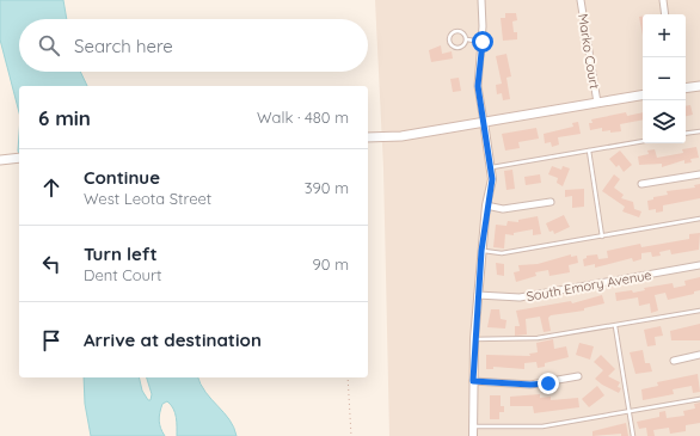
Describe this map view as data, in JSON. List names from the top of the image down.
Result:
{
  "streets": {
    "street": ["Marko Court", "South Emory Avenue"]
  },
  "page": {
    "map_buttons": ["+", "−"],
    "search": "Search here",
    "heading": ["6 min", "Walk · 480 m"],
    "list": [
      ["Continue", "West Leota Street", "390 m"],
      ["Turn left", "Dent Court", "90 m"],
      "Arrive at destination"
    ]
  }
}
